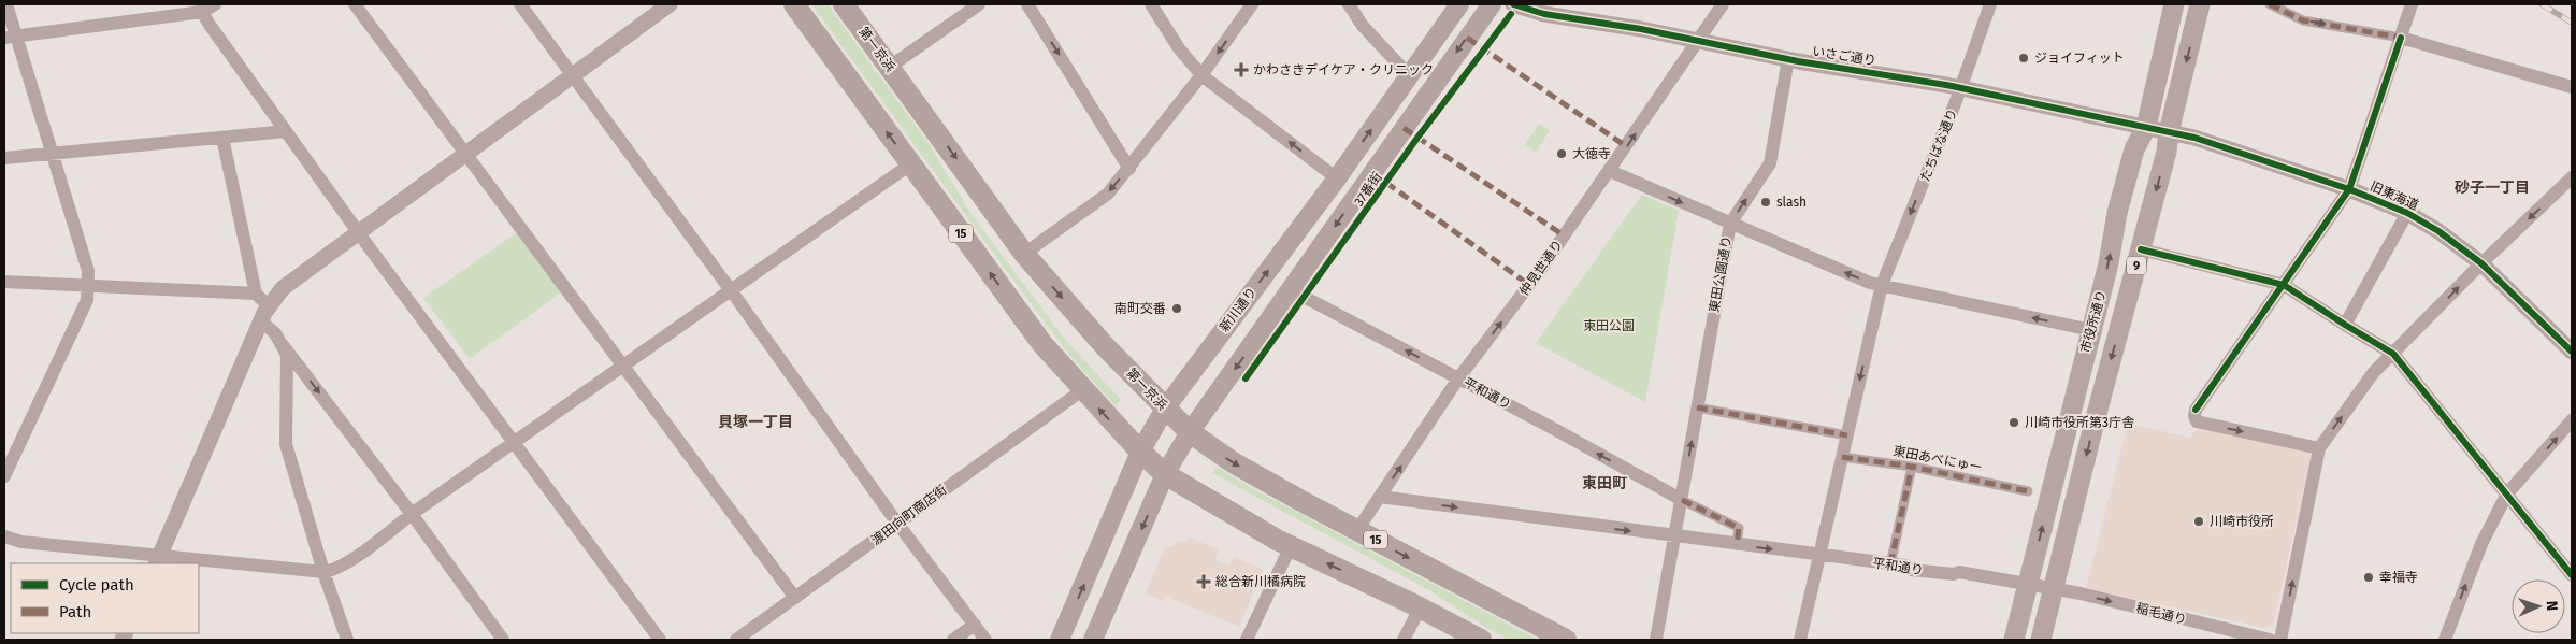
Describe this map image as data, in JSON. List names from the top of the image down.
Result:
{
  "streets": {
    "highway": ["第一京浜", "15"],
    "main road": ["9", "新川通り", "市役所通り"],
    "street": [
      "いさご通り",
      "たちばな通り",
      "旧東海道",
      "仲見世通り",
      "東田公園通り",
      "平和通り",
      "東田あべにゅー",
      "渡田向町商店街",
      "稲毛通り"
    ],
    "cycle path": ["37番街"]
  },
  "crossings": [
    ["第一京浜", "仲見世通り"],
    ["第一京浜", "新川通り"],
    ["いさご通り", "たちばな通り"],
    ["いさご通り", "旧東海道"],
    ["いさご通り", "仲見世通り"],
    ["いさご通り", "東田公園通り"],
    ["いさご通り", "市役所通り"],
    ["たちばな通り", "平和通り"],
    ["たちばな通り", "東田あべにゅー"],
    ["旧東海道", "市役所通り"],
    ["15", "新川通り"],
    ["15", "渡田向町商店街"],
    ["仲見世通り", "平和通り"],
    ["東田公園通り", "平和通り"],
    ["市役所通り", "平和通り"],
    ["市役所通り", "稲毛通り"],
    ["平和通り", "稲毛通り"]
  ],
  "one_way": [
    "たちばな通り",
    "仲見世通り",
    "東田公園通り",
    "稲毛通り"
  ],
  "districts": ["砂子一丁目", "貝塚一丁目", "東田町"],
  "parks": ["東田公園"],
  "places": {
    "other": [
      "ジョイフィット",
      "大徳寺",
      "slash",
      "南町交番",
      "川崎市役所第3庁舎",
      "川崎市役所",
      "幸福寺"
    ],
    "health": ["かわさきデイケア・クリニック", "総合新川橘病院"]
  },
  "legend": ["Cycle path", "Path"],
  "north": "right"
}
